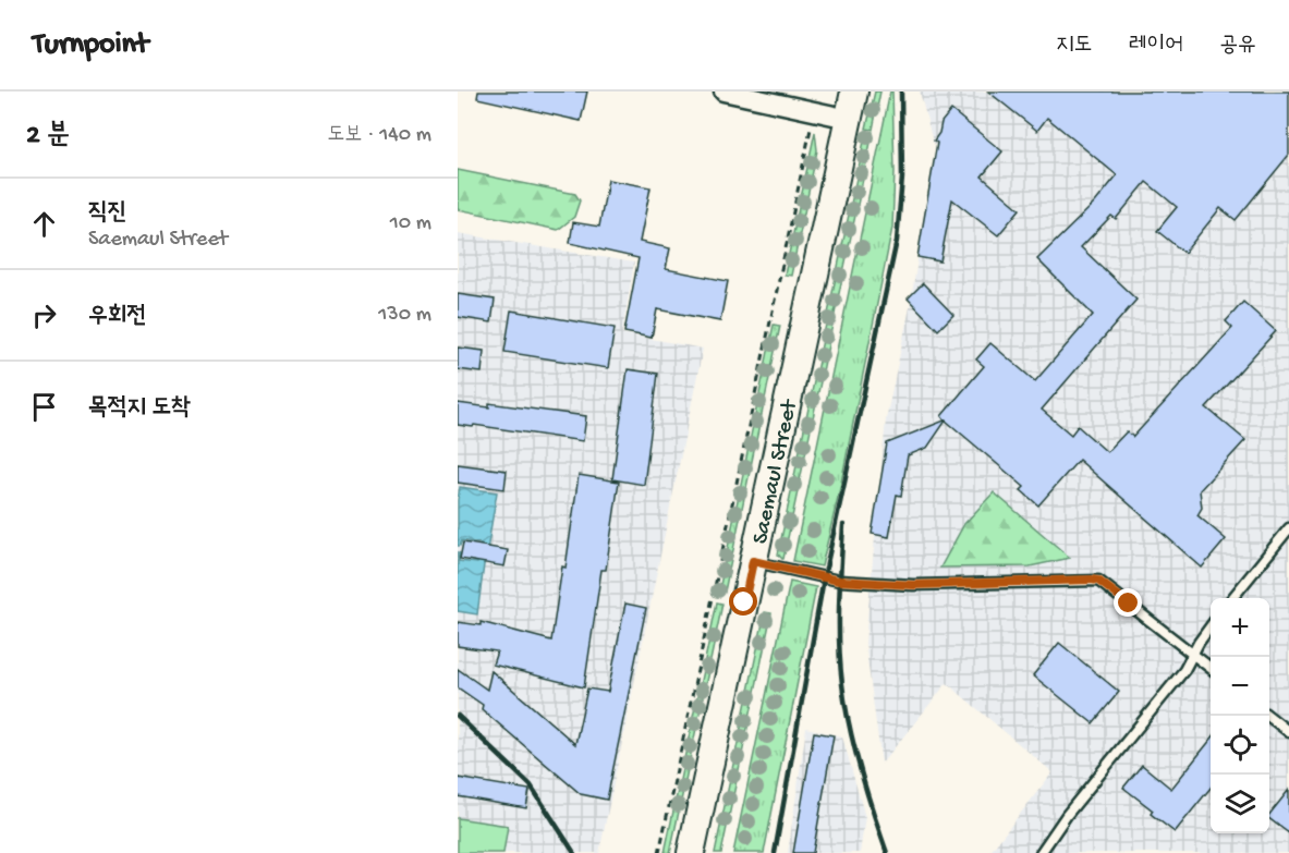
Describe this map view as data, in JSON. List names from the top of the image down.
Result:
{
  "streets": {
    "main road": ["Saemaul Street"]
  },
  "page": {
    "header": "Turnpoint",
    "nav": ["지도", "레이어", "공유"],
    "heading": ["2 분", "도보 · 140 m"],
    "list": [
      ["직진", "Saemaul Street", "10 m"],
      ["우회전", "130 m"],
      "목적지 도착"
    ],
    "map_buttons": ["+", "−"]
  }
}
